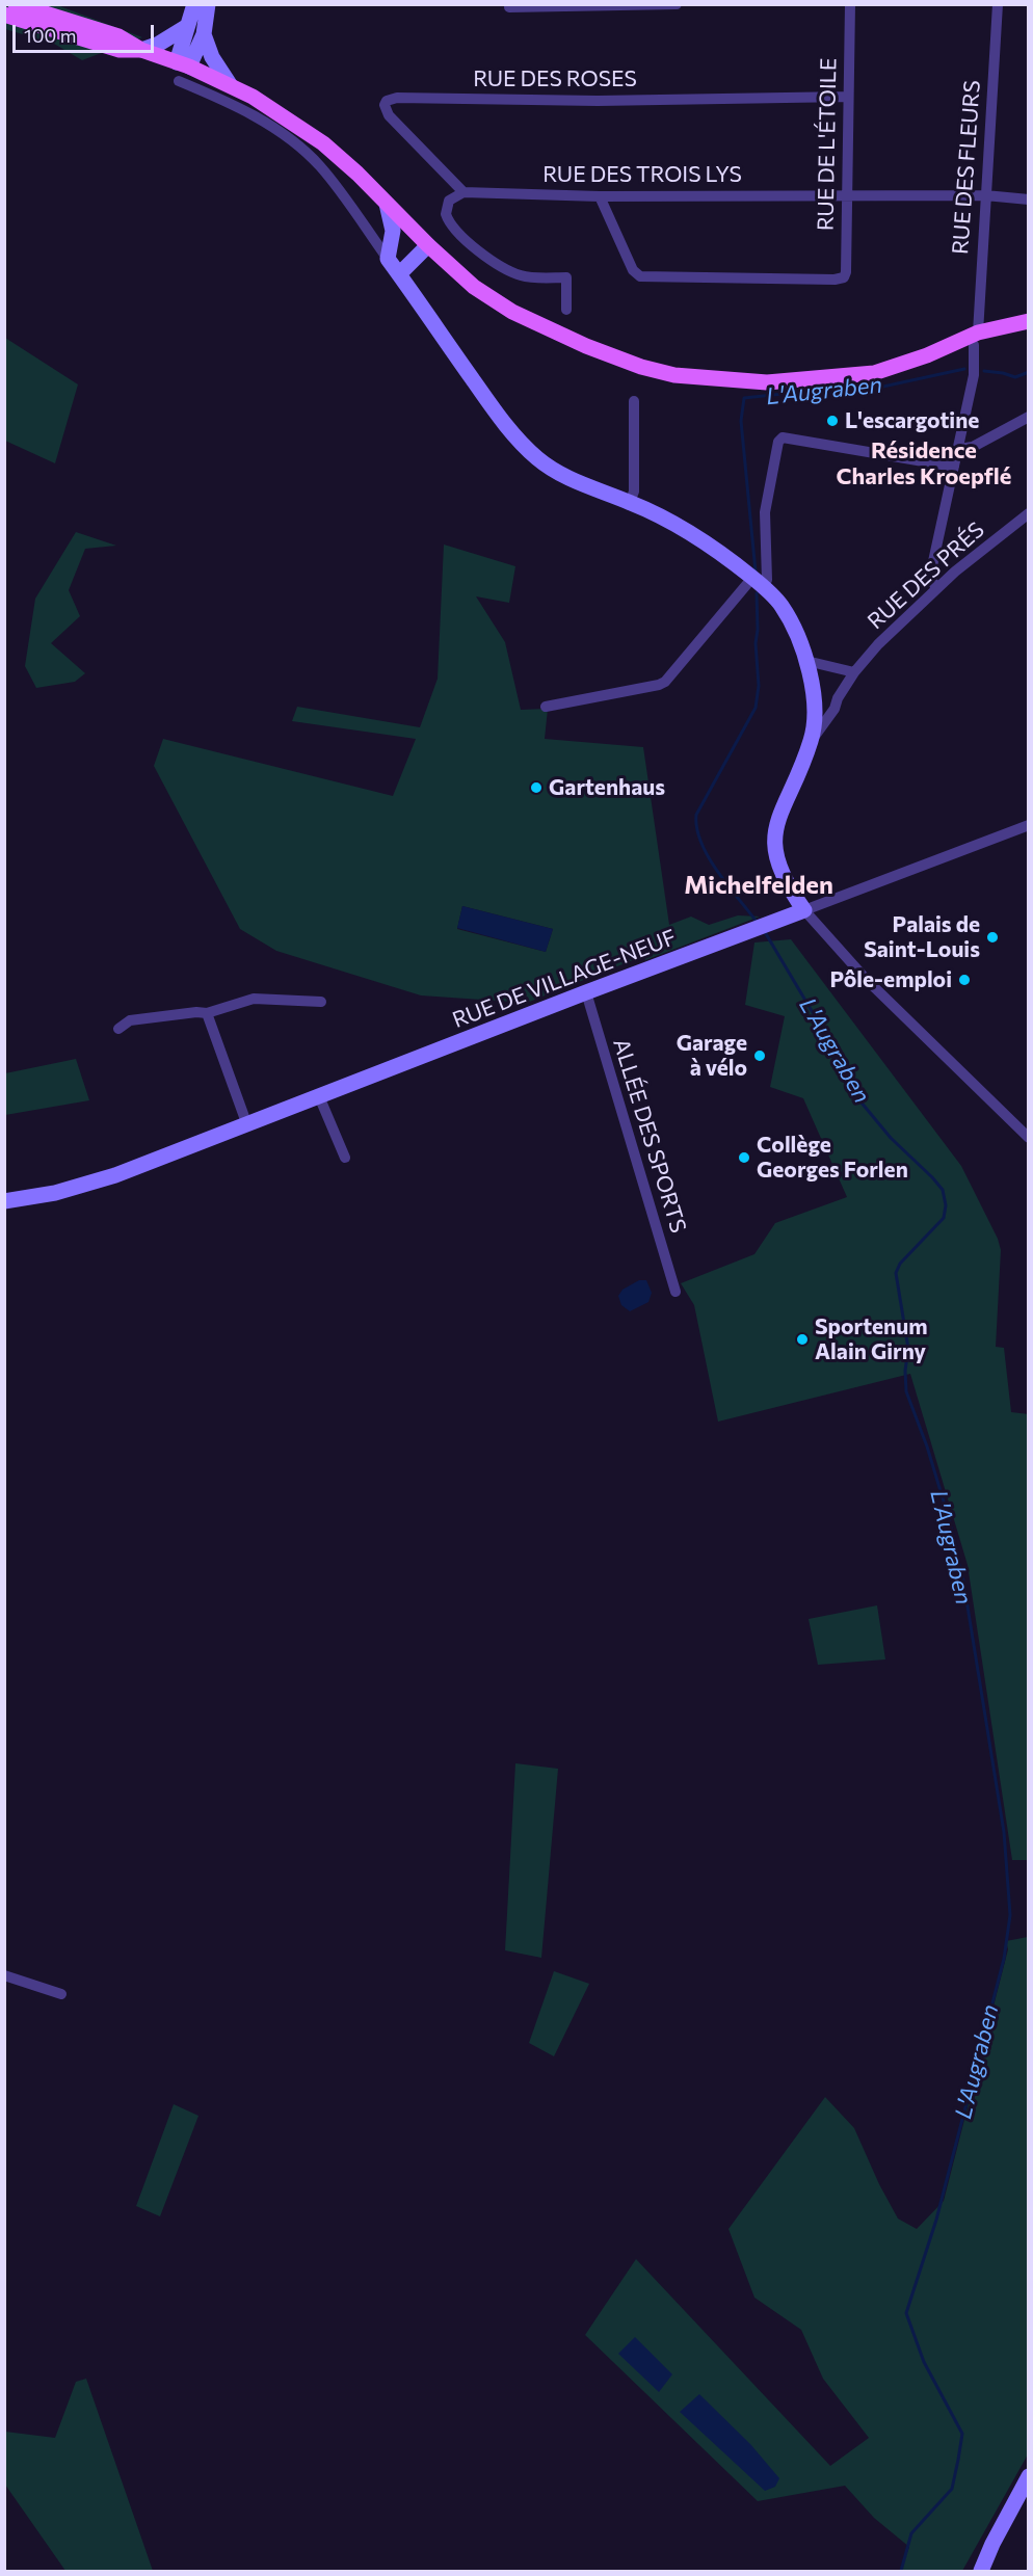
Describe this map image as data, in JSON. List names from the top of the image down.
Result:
{
  "streets": {
    "street": [
      "RUE DES ROSES",
      "RUE DE L'ÉTOILE",
      "RUE DES FLEURS",
      "RUE DES TROIS LYS",
      "RUE DES PRÉS",
      "RUE DE VILLAGE-NEUF",
      "ALLÉE DES SPORTS"
    ]
  },
  "crossings": [
    ["RUE DES ROSES", "RUE DE L'ÉTOILE"],
    ["RUE DES ROSES", "RUE DES TROIS LYS"],
    ["RUE DE L'ÉTOILE", "RUE DES TROIS LYS"],
    ["RUE DES FLEURS", "RUE DES TROIS LYS"],
    ["RUE DES FLEURS", "RUE DES PRÉS"],
    ["RUE DE VILLAGE-NEUF", "ALLÉE DES SPORTS"]
  ],
  "districts": ["Résidence Charles Kroepflé", "Michelfelden"],
  "water": ["L'Augraben"],
  "places": [
    "L'escargotine",
    "Gartenhaus",
    "Palais de Saint-Louis",
    "Pôle-emploi",
    "Garage à vélo",
    "Collège Georges Forlen",
    "Sportenum Alain Girny"
  ],
  "scale_bar": "100 m"
}
